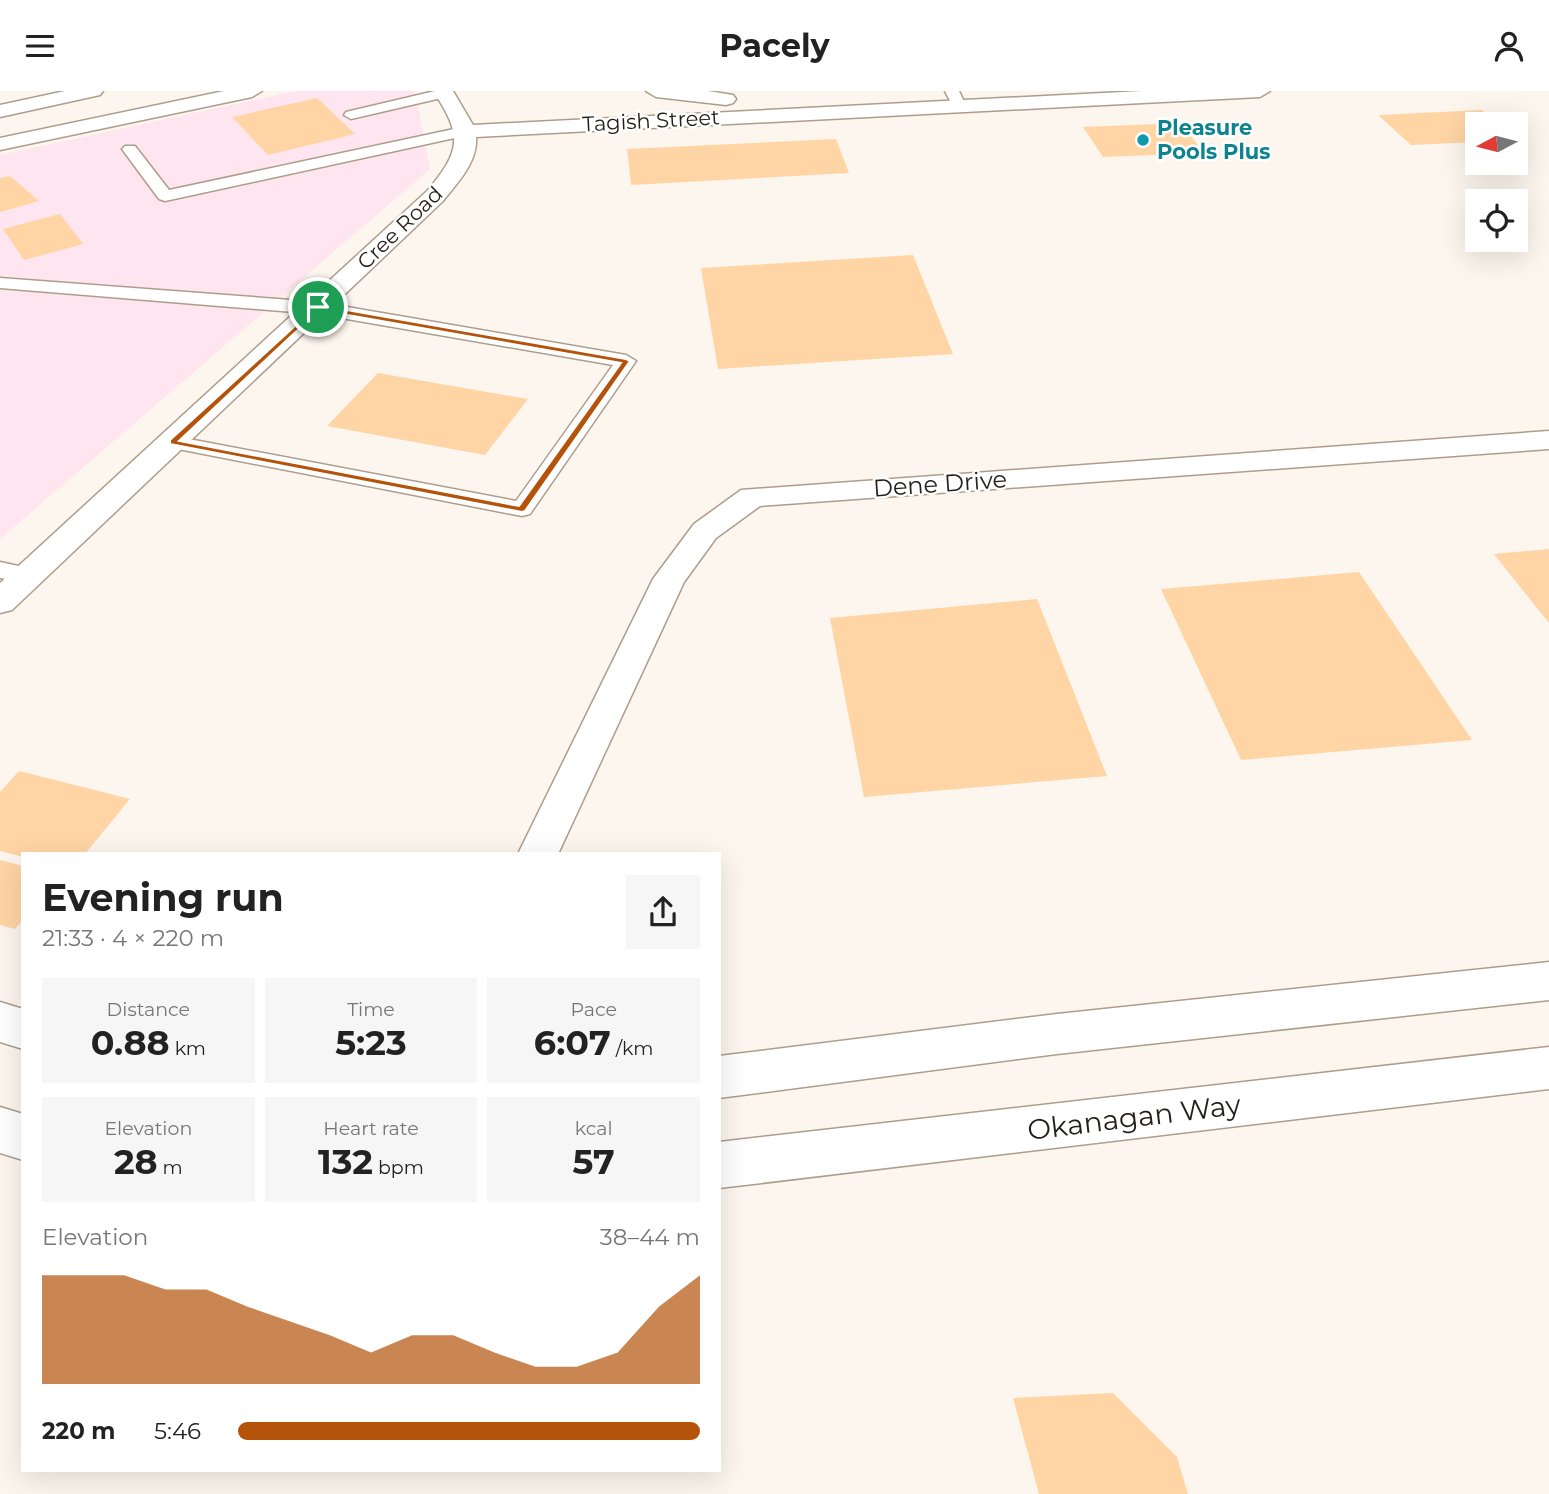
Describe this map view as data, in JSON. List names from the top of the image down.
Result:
{
  "streets": {
    "main road": [
      "Tagish Street",
      "Cree Road",
      "Dene Drive",
      "Okanagan Way"
    ]
  },
  "crossings": [
    ["Tagish Street", "Cree Road"]
  ],
  "places": ["Pleasure Pools Plus"],
  "north": "left",
  "page": {
    "header": "Pacely",
    "heading": ["Evening run", "21:33 · 4 × 220 m"],
    "stats": [
      ["Distance", "0.88 km"],
      ["Time", "5:23"],
      ["Pace", "6:07 /km"],
      ["Elevation", "28 m"],
      ["Heart rate", "132 bpm"],
      ["kcal", "57"]
    ],
    "chart": ["Elevation", "38–44 m"],
    "list": [
      {
        "name": "220 m",
        "note": "5:46"
      }
    ]
  }
}
